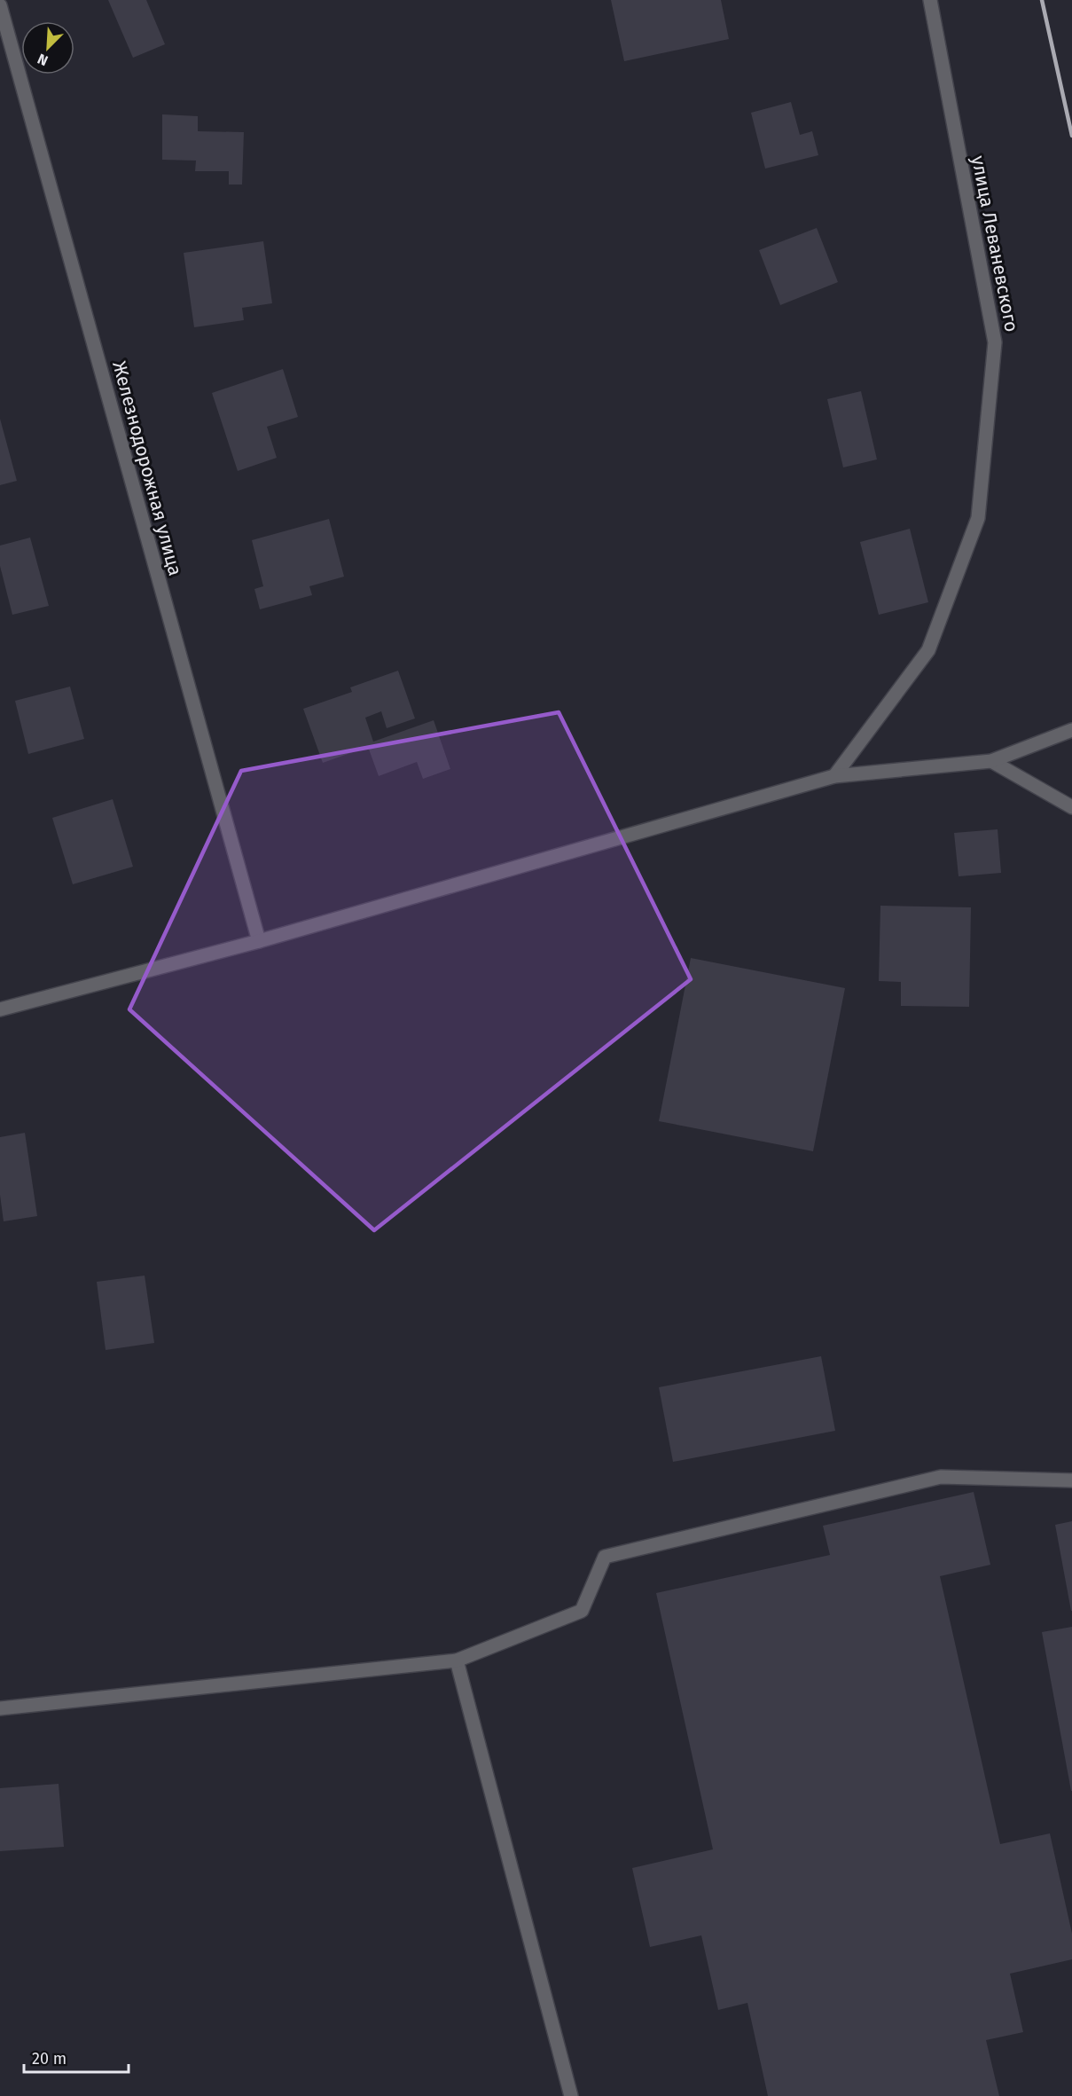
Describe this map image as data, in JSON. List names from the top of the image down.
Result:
{
  "streets": {
    "street": ["улица Леваневского", "Железнодорожная улица"]
  },
  "scale_bar": "20 m",
  "north": "bottom left"
}
